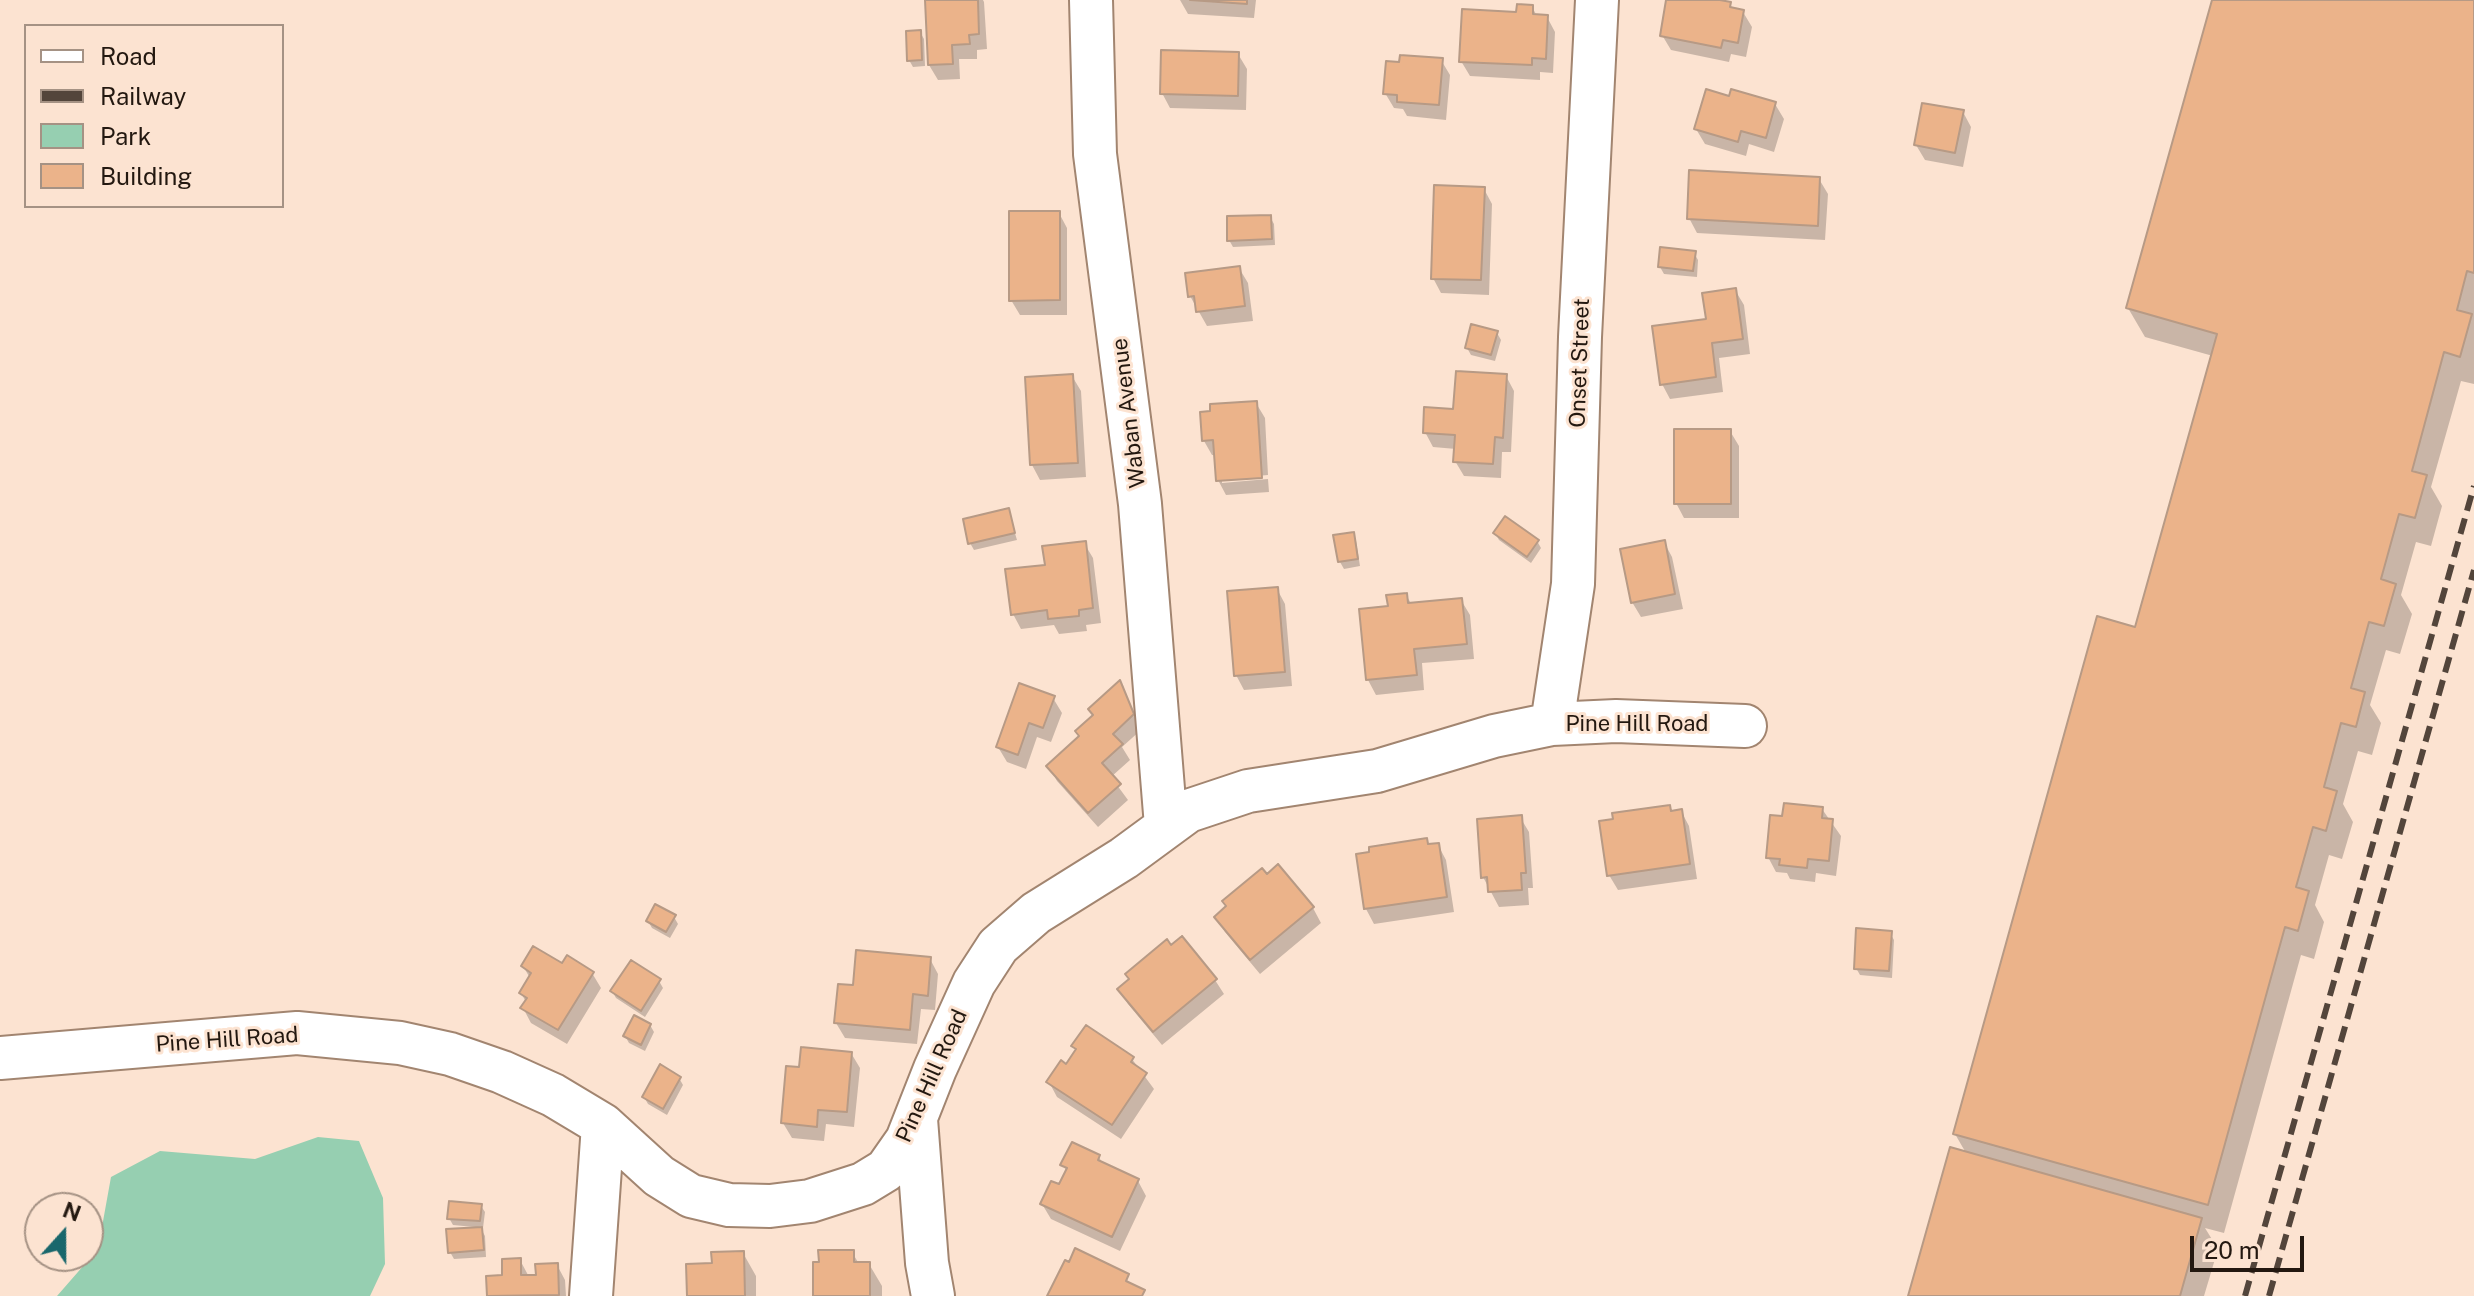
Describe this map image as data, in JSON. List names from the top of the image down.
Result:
{
  "streets": {
    "street": ["Onset Street", "Waban Avenue", "Pine Hill Road"]
  },
  "crossings": [
    ["Onset Street", "Pine Hill Road"],
    ["Waban Avenue", "Pine Hill Road"]
  ],
  "legend": [
    "Road",
    "Railway",
    "Park",
    "Building"
  ],
  "scale_bar": "20 m",
  "north": "top"
}
